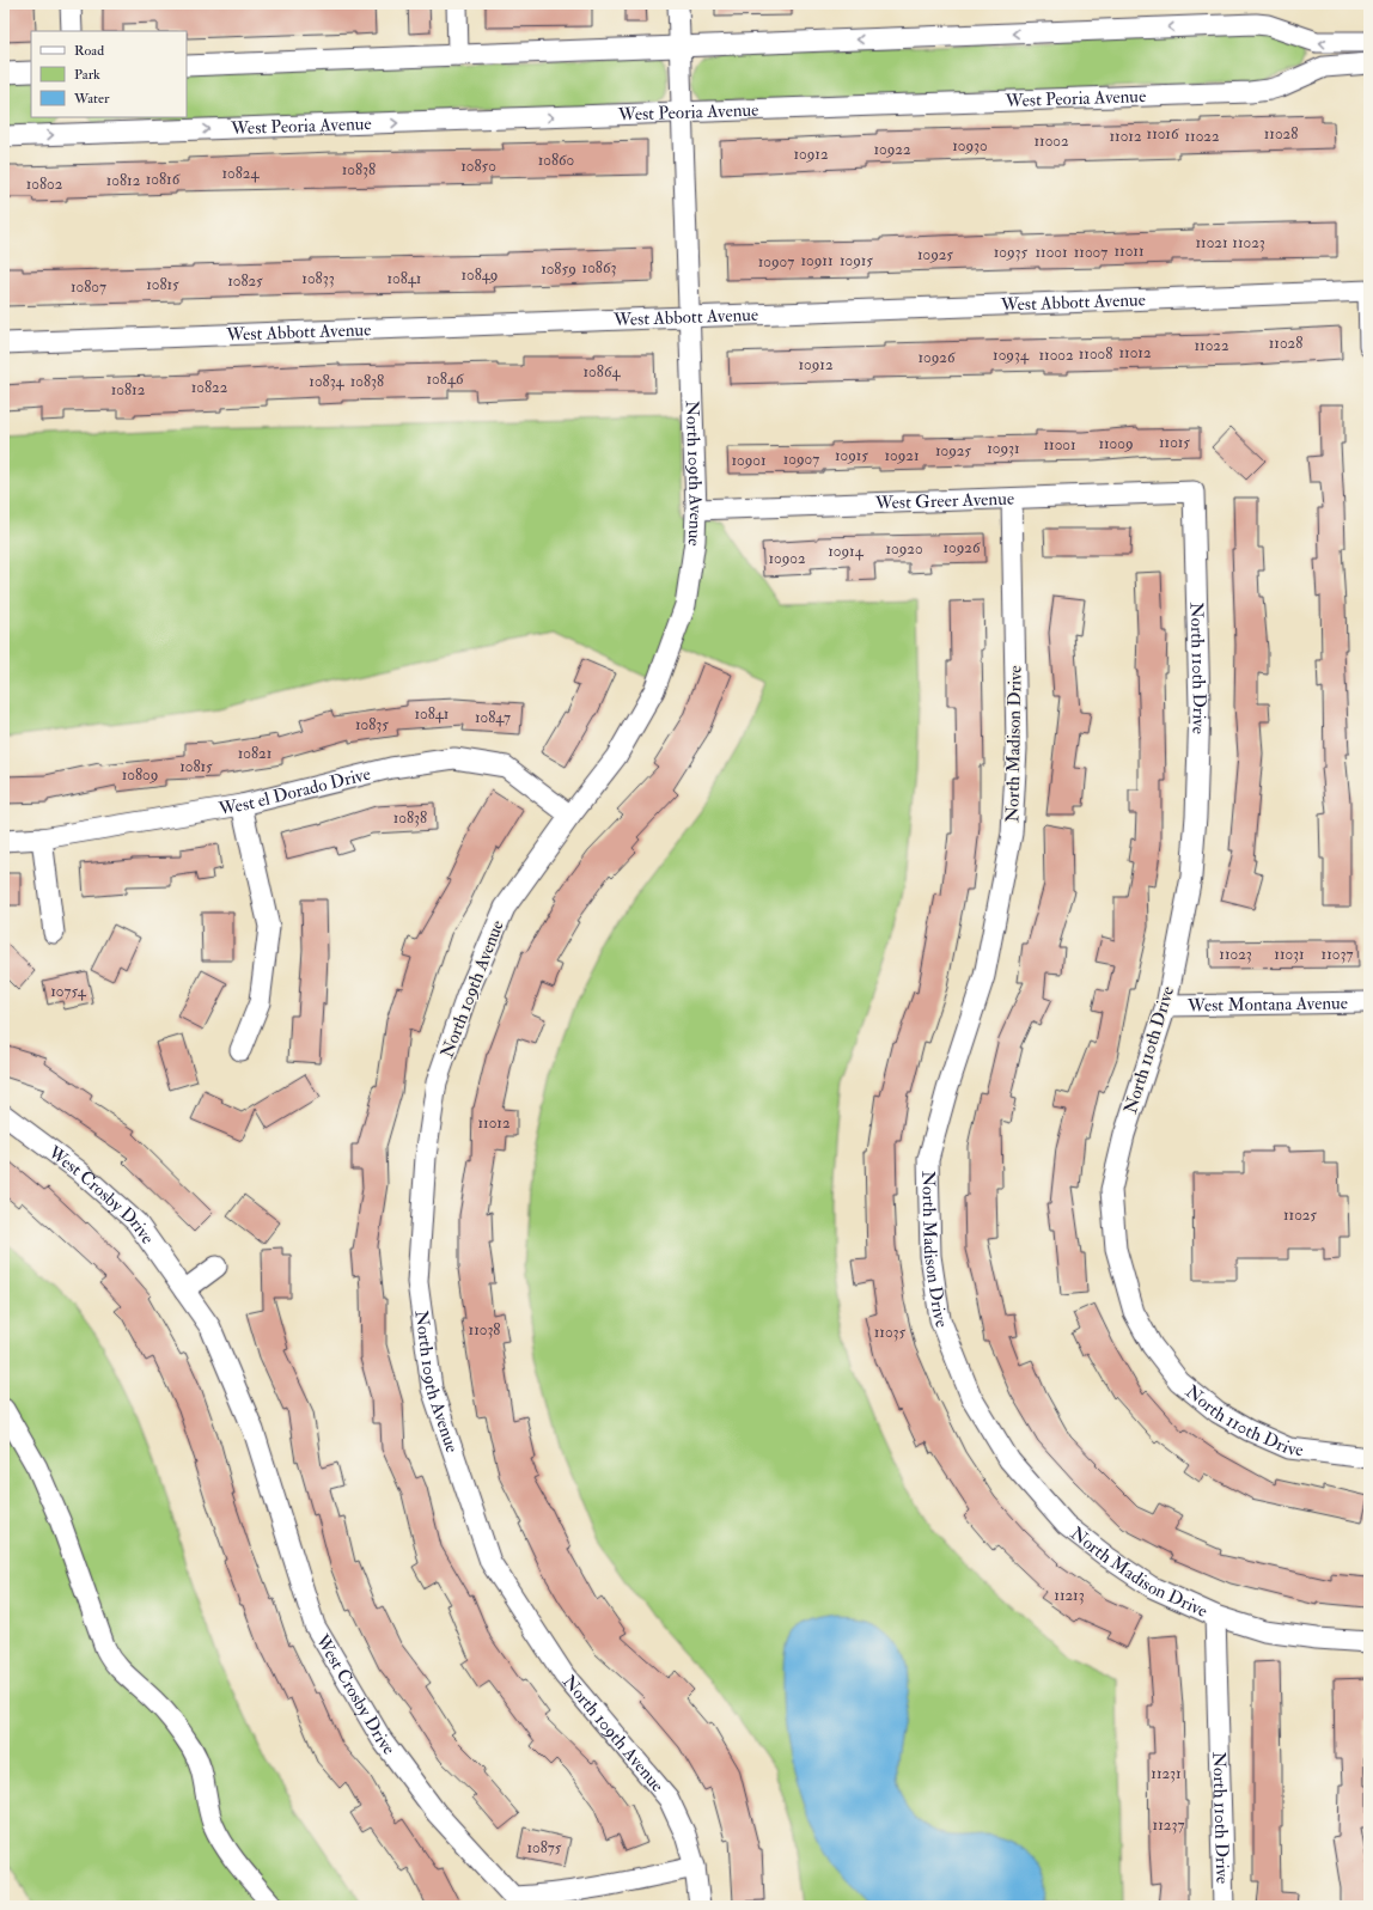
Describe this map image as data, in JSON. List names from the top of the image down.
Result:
{
  "streets": {
    "street": [
      "West Peoria Avenue",
      "West Abbott Avenue",
      "North 109th Avenue",
      "West Greer Avenue",
      "North 110th Drive",
      "North Madison Drive",
      "West el Dorado Drive",
      "West Montana Avenue",
      "West Crosby Drive"
    ]
  },
  "crossings": [
    ["West Peoria Avenue", "North 109th Avenue"],
    ["West Abbott Avenue", "North 109th Avenue"],
    ["North 109th Avenue", "West Greer Avenue"],
    ["North 109th Avenue", "West el Dorado Drive"],
    ["North 109th Avenue", "West Crosby Drive"],
    ["West Greer Avenue", "North 110th Drive"],
    ["West Greer Avenue", "North Madison Drive"],
    ["North 110th Drive", "North Madison Drive"],
    ["North 110th Drive", "West Montana Avenue"]
  ],
  "house_numbers": [
    "11016",
    "11028",
    "11012",
    "11022",
    "11002",
    "10930",
    "10922",
    "10912",
    "10860",
    "10850",
    "10838",
    "10824",
    "10816",
    "10812",
    "10802",
    "11021",
    "11023",
    "11011",
    "10935",
    "11001",
    "11007",
    "10925",
    "10911",
    "10915",
    "10907",
    "10863",
    "10859",
    "10849",
    "10833",
    "10841",
    "10825",
    "10815",
    "10807",
    "11028",
    "11022",
    "11012",
    "11008",
    "10934",
    "11002",
    "10926",
    "10912",
    "10864",
    "10846",
    "10834",
    "10838",
    "10822",
    "10812",
    "11015",
    "11009",
    "11001",
    "10931",
    "10925",
    "10915",
    "10921",
    "10907",
    "10901",
    "10926",
    "10920",
    "10914",
    "10902",
    "10841",
    "10847",
    "10835",
    "10821",
    "10815",
    "10809",
    "10838",
    "11023",
    "11031",
    "11037",
    "10754",
    "11012",
    "11025",
    "11038",
    "11035",
    "11213",
    "11231",
    "11237",
    "10875"
  ],
  "legend": ["Road", "Park", "Water"]
}
